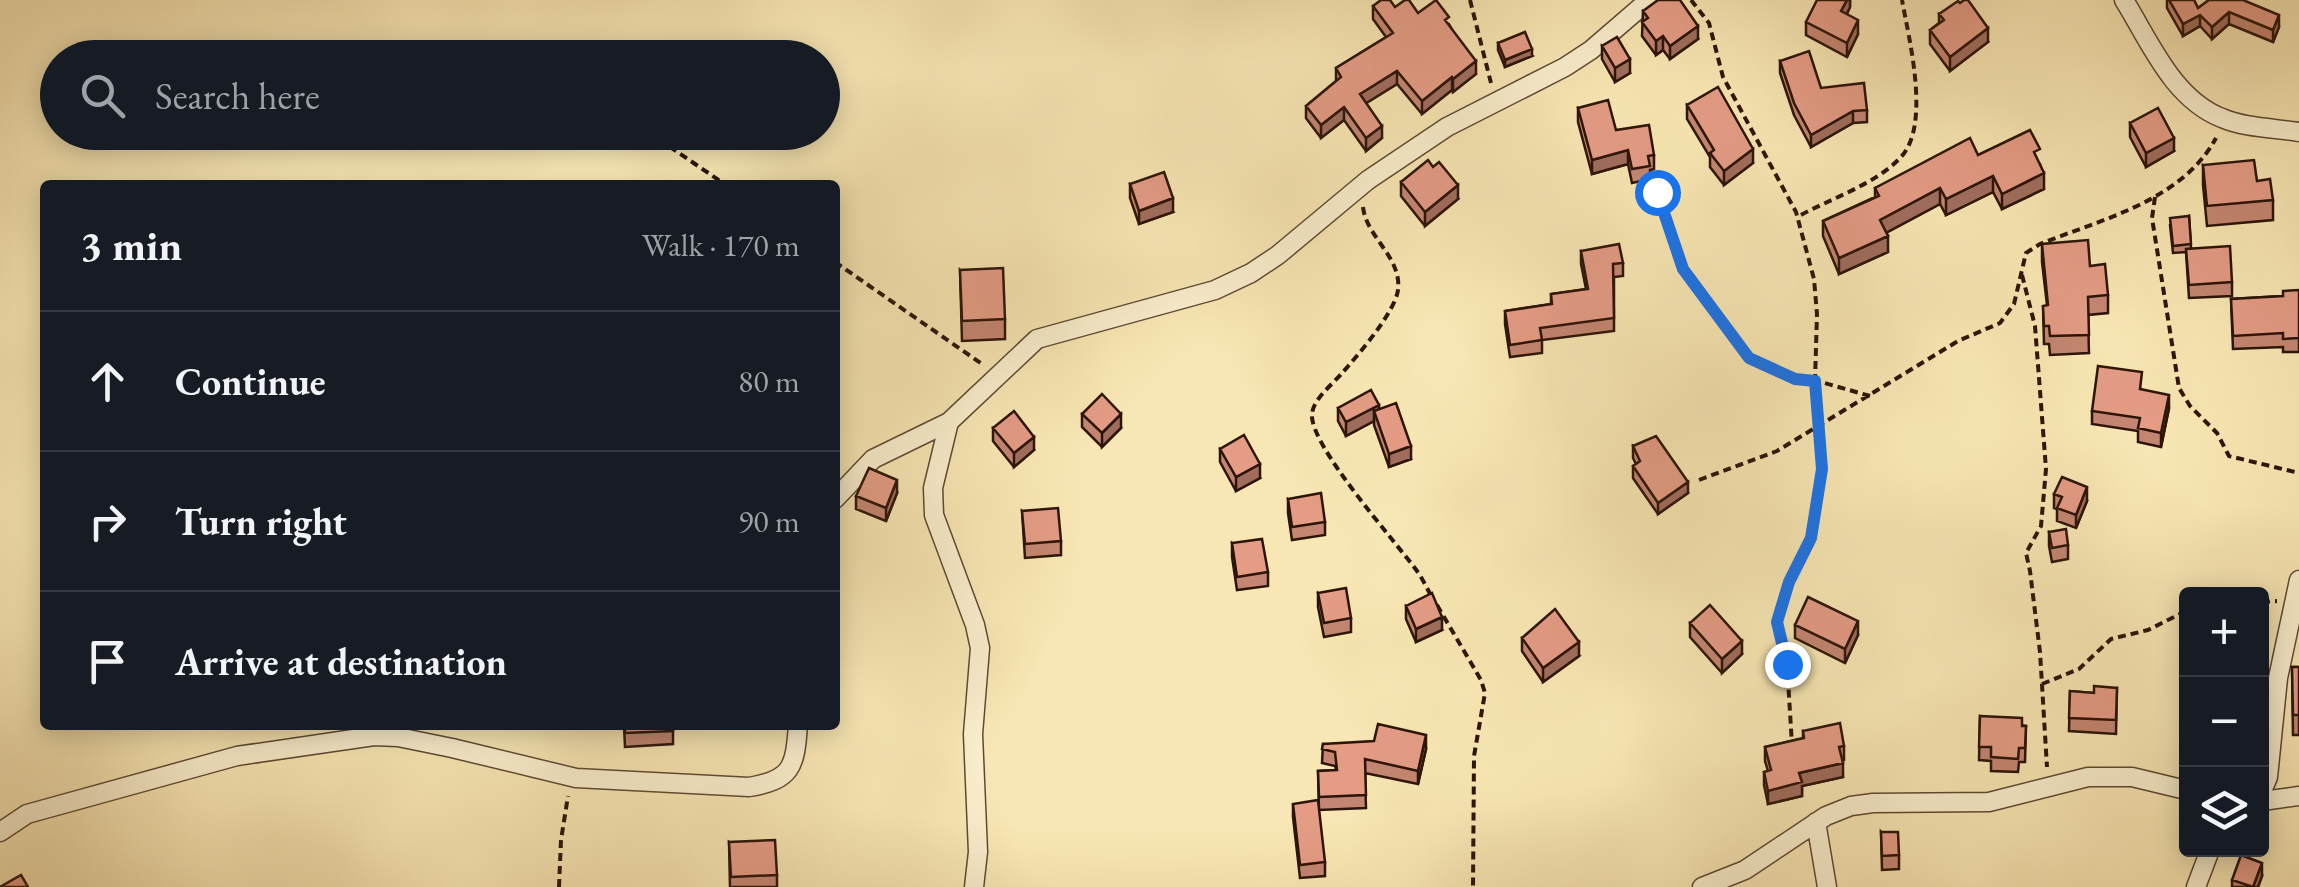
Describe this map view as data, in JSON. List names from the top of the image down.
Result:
{
  "page": {
    "search": "Search here",
    "heading": ["3 min", "Walk · 170 m"],
    "list": [
      ["Continue", "80 m"],
      ["Turn right", "90 m"],
      "Arrive at destination"
    ],
    "map_buttons": ["+", "−"]
  }
}
